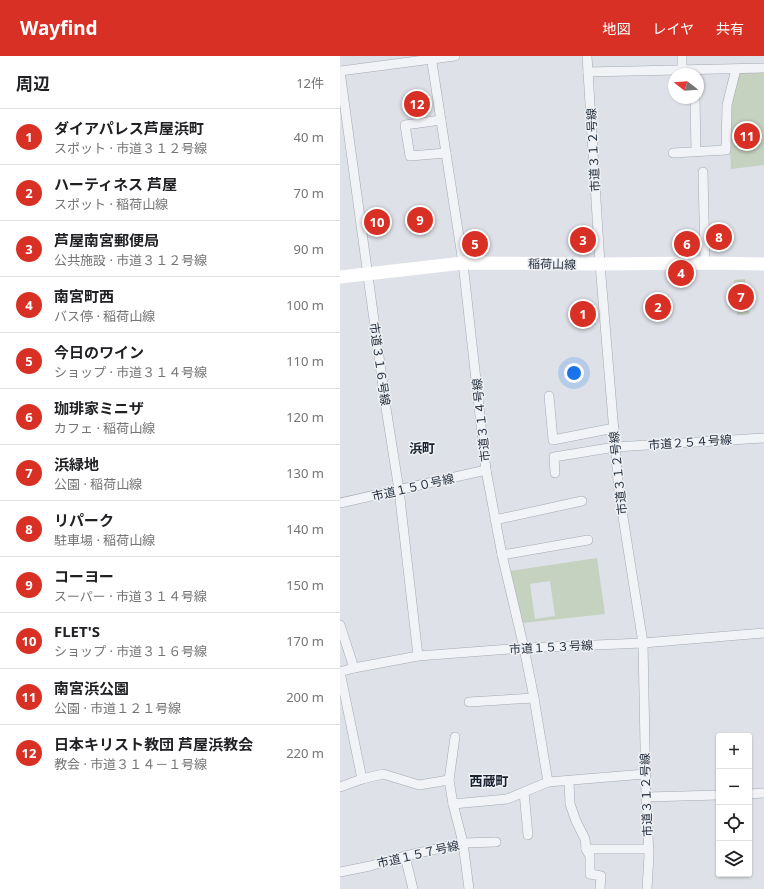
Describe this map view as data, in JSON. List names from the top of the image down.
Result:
{
  "streets": {
    "street": [
      "市道３１２号線",
      "稲荷山線",
      "市道３１６号線",
      "市道３１４号線",
      "市道２５４号線",
      "市道１５０号線",
      "市道１５３号線",
      "市道１５７号線"
    ]
  },
  "crossings": [
    ["市道３１２号線", "稲荷山線"],
    ["市道３１２号線", "市道２５４号線"],
    ["市道３１２号線", "市道１５３号線"],
    ["稲荷山線", "市道３１６号線"],
    ["稲荷山線", "市道３１４号線"],
    ["市道３１６号線", "市道１５０号線"],
    ["市道３１６号線", "市道１５３号線"],
    ["市道３１４号線", "市道１５０号線"],
    ["市道３１４号線", "市道１５３号線"]
  ],
  "districts": ["浜町", "西蔵町"],
  "north": "left",
  "page": {
    "header": "Wayfind",
    "nav": ["地図", "レイヤ", "共有"],
    "heading": ["周辺", "12件"],
    "pins": [
      "12",
      "11",
      "9",
      "10",
      "8",
      "3",
      "5",
      "6",
      "4",
      "7",
      "2",
      "1"
    ],
    "list": [
      {
        "mark": "1",
        "name": "ダイアパレス芦屋浜町",
        "note": "スポット · 市道３１２号線",
        "value": "40 m"
      },
      {
        "mark": "2",
        "name": "ハーティネス 芦屋",
        "note": "スポット · 稲荷山線",
        "value": "70 m"
      },
      {
        "mark": "3",
        "name": "芦屋南宮郵便局",
        "note": "公共施設 · 市道３１２号線",
        "value": "90 m"
      },
      {
        "mark": "4",
        "name": "南宮町西",
        "note": "バス停 · 稲荷山線",
        "value": "100 m"
      },
      {
        "mark": "5",
        "name": "今日のワイン",
        "note": "ショップ · 市道３１４号線",
        "value": "110 m"
      },
      {
        "mark": "6",
        "name": "珈琲家ミニザ",
        "note": "カフェ · 稲荷山線",
        "value": "120 m"
      },
      {
        "mark": "7",
        "name": "浜緑地",
        "note": "公園 · 稲荷山線",
        "value": "130 m"
      },
      {
        "mark": "8",
        "name": "リパーク",
        "note": "駐車場 · 稲荷山線",
        "value": "140 m"
      },
      {
        "mark": "9",
        "name": "コーヨー",
        "note": "スーパー · 市道３１４号線",
        "value": "150 m"
      },
      {
        "mark": "10",
        "name": "FLET'S",
        "note": "ショップ · 市道３１６号線",
        "value": "170 m"
      },
      {
        "mark": "11",
        "name": "南宮浜公園",
        "note": "公園 · 市道１２１号線",
        "value": "200 m"
      },
      {
        "mark": "12",
        "name": "日本キリスト教団 芦屋浜教会",
        "note": "教会 · 市道３１４－１号線",
        "value": "220 m"
      }
    ],
    "map_buttons": ["+", "−"]
  }
}
